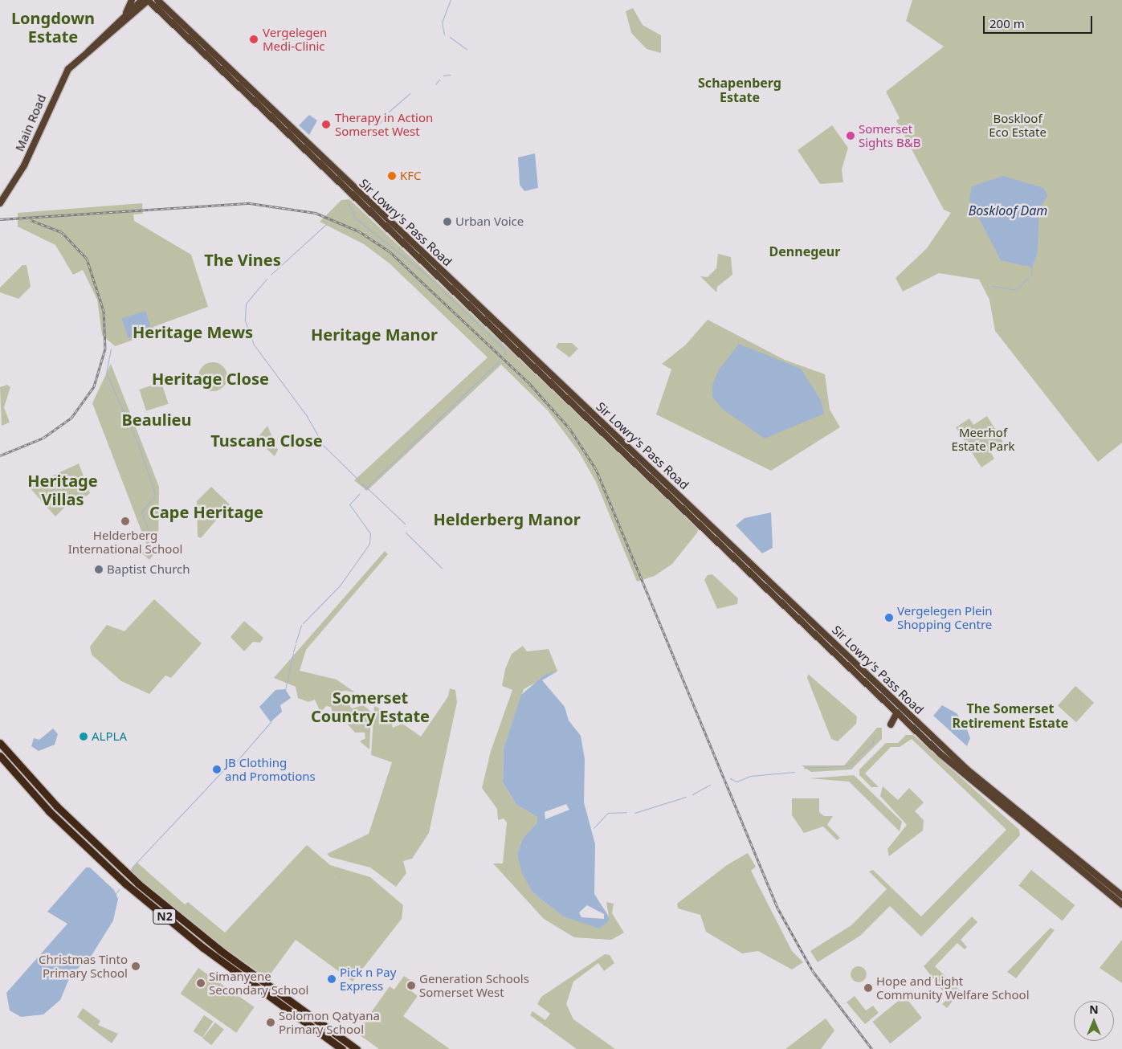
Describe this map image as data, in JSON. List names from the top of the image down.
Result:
{
  "streets": {
    "highway": ["N2"],
    "main road": ["Main Road", "Sir Lowry's Pass Road"]
  },
  "crossings": [
    ["Main Road", "Sir Lowry's Pass Road"]
  ],
  "districts": [
    "Longdown Estate",
    "Schapenberg Estate",
    "Dennegeur",
    "The Vines",
    "Heritage Mews",
    "Heritage Manor",
    "Heritage Close",
    "Beaulieu",
    "Tuscana Close",
    "Heritage Villas",
    "Cape Heritage",
    "Helderberg Manor",
    "Somerset Country Estate",
    "The Somerset Retirement Estate"
  ],
  "water": ["Boskloof Dam"],
  "parks": ["Boskloof Eco Estate", "Meerhof Estate Park"],
  "places": [
    "Vergelegen Medi-Clinic",
    "Therapy in Action Somerset West",
    "Somerset Sights B&B",
    "KFC",
    "Urban Voice",
    "Helderberg International School",
    "Baptist Church",
    "Vergelegen Plein Shopping Centre",
    "ALPLA",
    "JB Clothing and Promotions",
    "Christmas Tinto Primary School",
    "Pick n Pay Express",
    "Simanyene Secondary School",
    "Generation Schools Somerset West",
    "Hope and Light Community Welfare School",
    "Solomon Qatyana Primary School"
  ],
  "scale_bar": "200 m",
  "north": "top"
}
